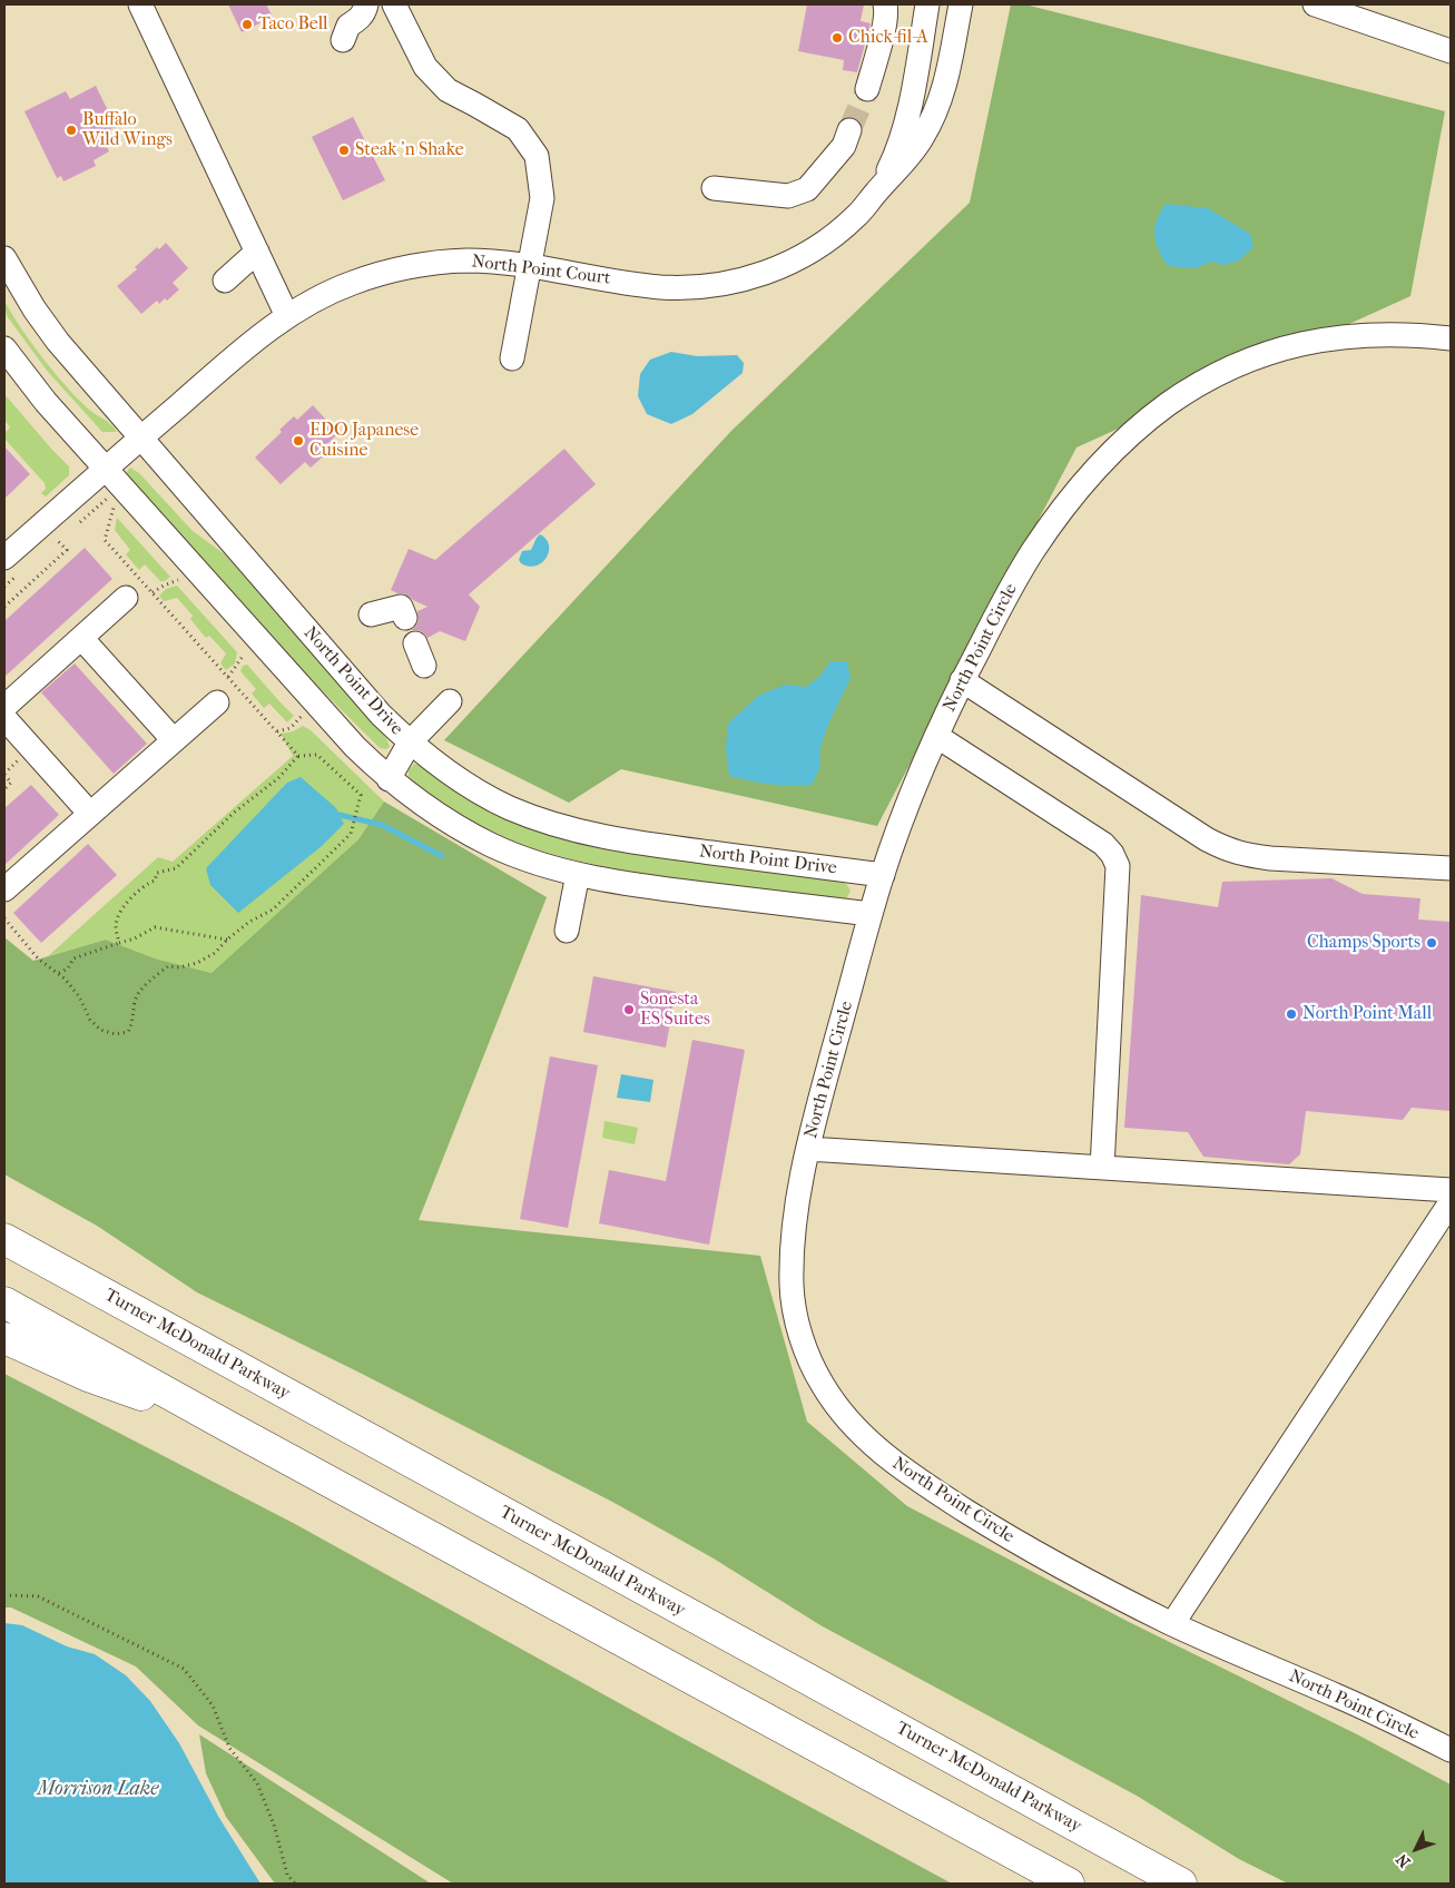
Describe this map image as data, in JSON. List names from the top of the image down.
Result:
{
  "streets": {
    "highway": ["Turner McDonald Parkway"],
    "street": ["North Point Court", "North Point Circle", "North Point Drive"]
  },
  "crossings": [
    ["North Point Court", "North Point Drive"],
    ["North Point Circle", "North Point Drive"]
  ],
  "water": ["Morrison Lake"],
  "places": [
    "Taco Bell",
    "Chick-fil-A",
    "Buffalo Wild Wings",
    "Steak 'n Shake",
    "EDO Japanese Cuisine",
    "Champs Sports",
    "Sonesta ES Suites",
    "North Point Mall"
  ],
  "north": "bottom left"
}
